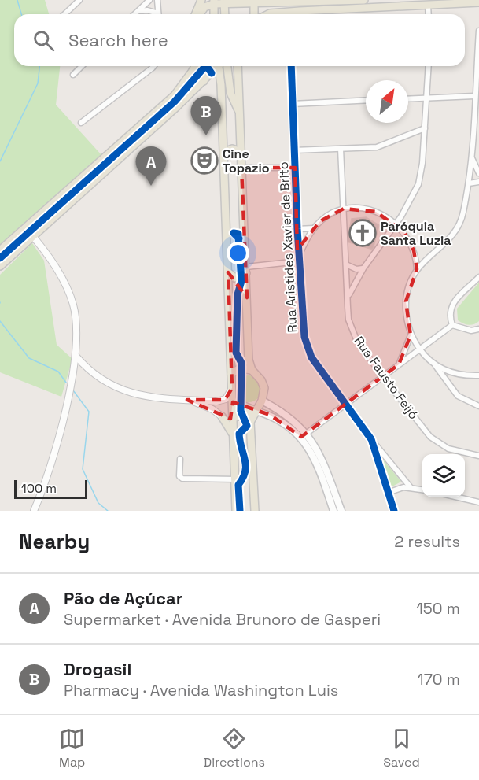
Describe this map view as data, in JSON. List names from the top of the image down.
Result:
{
  "streets": {
    "street": ["Rua Aristides Xavier de Brito", "Rua Fausto Feijó"]
  },
  "places": {
    "theatre": ["Cine Topazio"],
    "church": ["Paróquia Santa Luzia"]
  },
  "scale_bar": "100 m",
  "north": "top right",
  "page": {
    "search": "Search here",
    "pins": ["B", "A"],
    "scale": "100 m",
    "heading": ["Nearby", "2 results"],
    "list": [
      {
        "mark": "A",
        "name": "Pão de Açúcar",
        "note": "Supermarket · Avenida Brunoro de Gasperi",
        "value": "150 m"
      },
      {
        "mark": "B",
        "name": "Drogasil",
        "note": "Pharmacy · Avenida Washington Luis",
        "value": "170 m"
      }
    ],
    "nav": ["Map", "Directions", "Saved"]
  }
}
